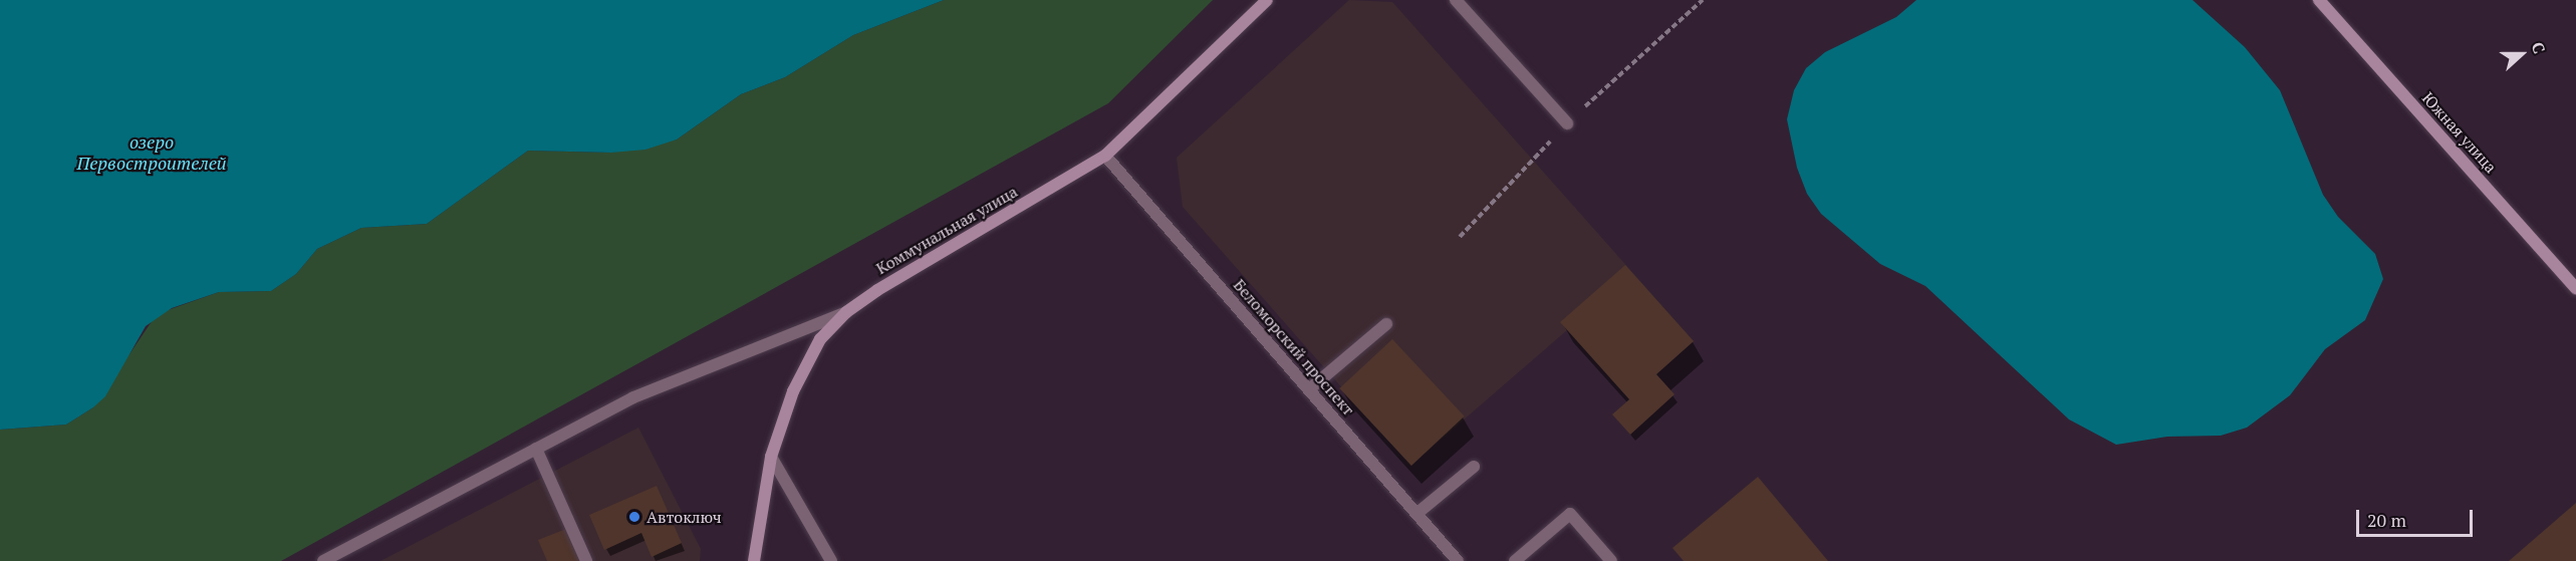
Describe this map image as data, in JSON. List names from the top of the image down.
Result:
{
  "streets": {
    "main road": ["Южная улица", "Коммунальная улица"],
    "street": ["Беломорский проспект"]
  },
  "crossings": [
    ["Коммунальная улица", "Беломорский проспект"]
  ],
  "water": ["озеро Первостроителей"],
  "places": ["Автоключ"],
  "scale_bar": "20 m",
  "north": "right"
}
